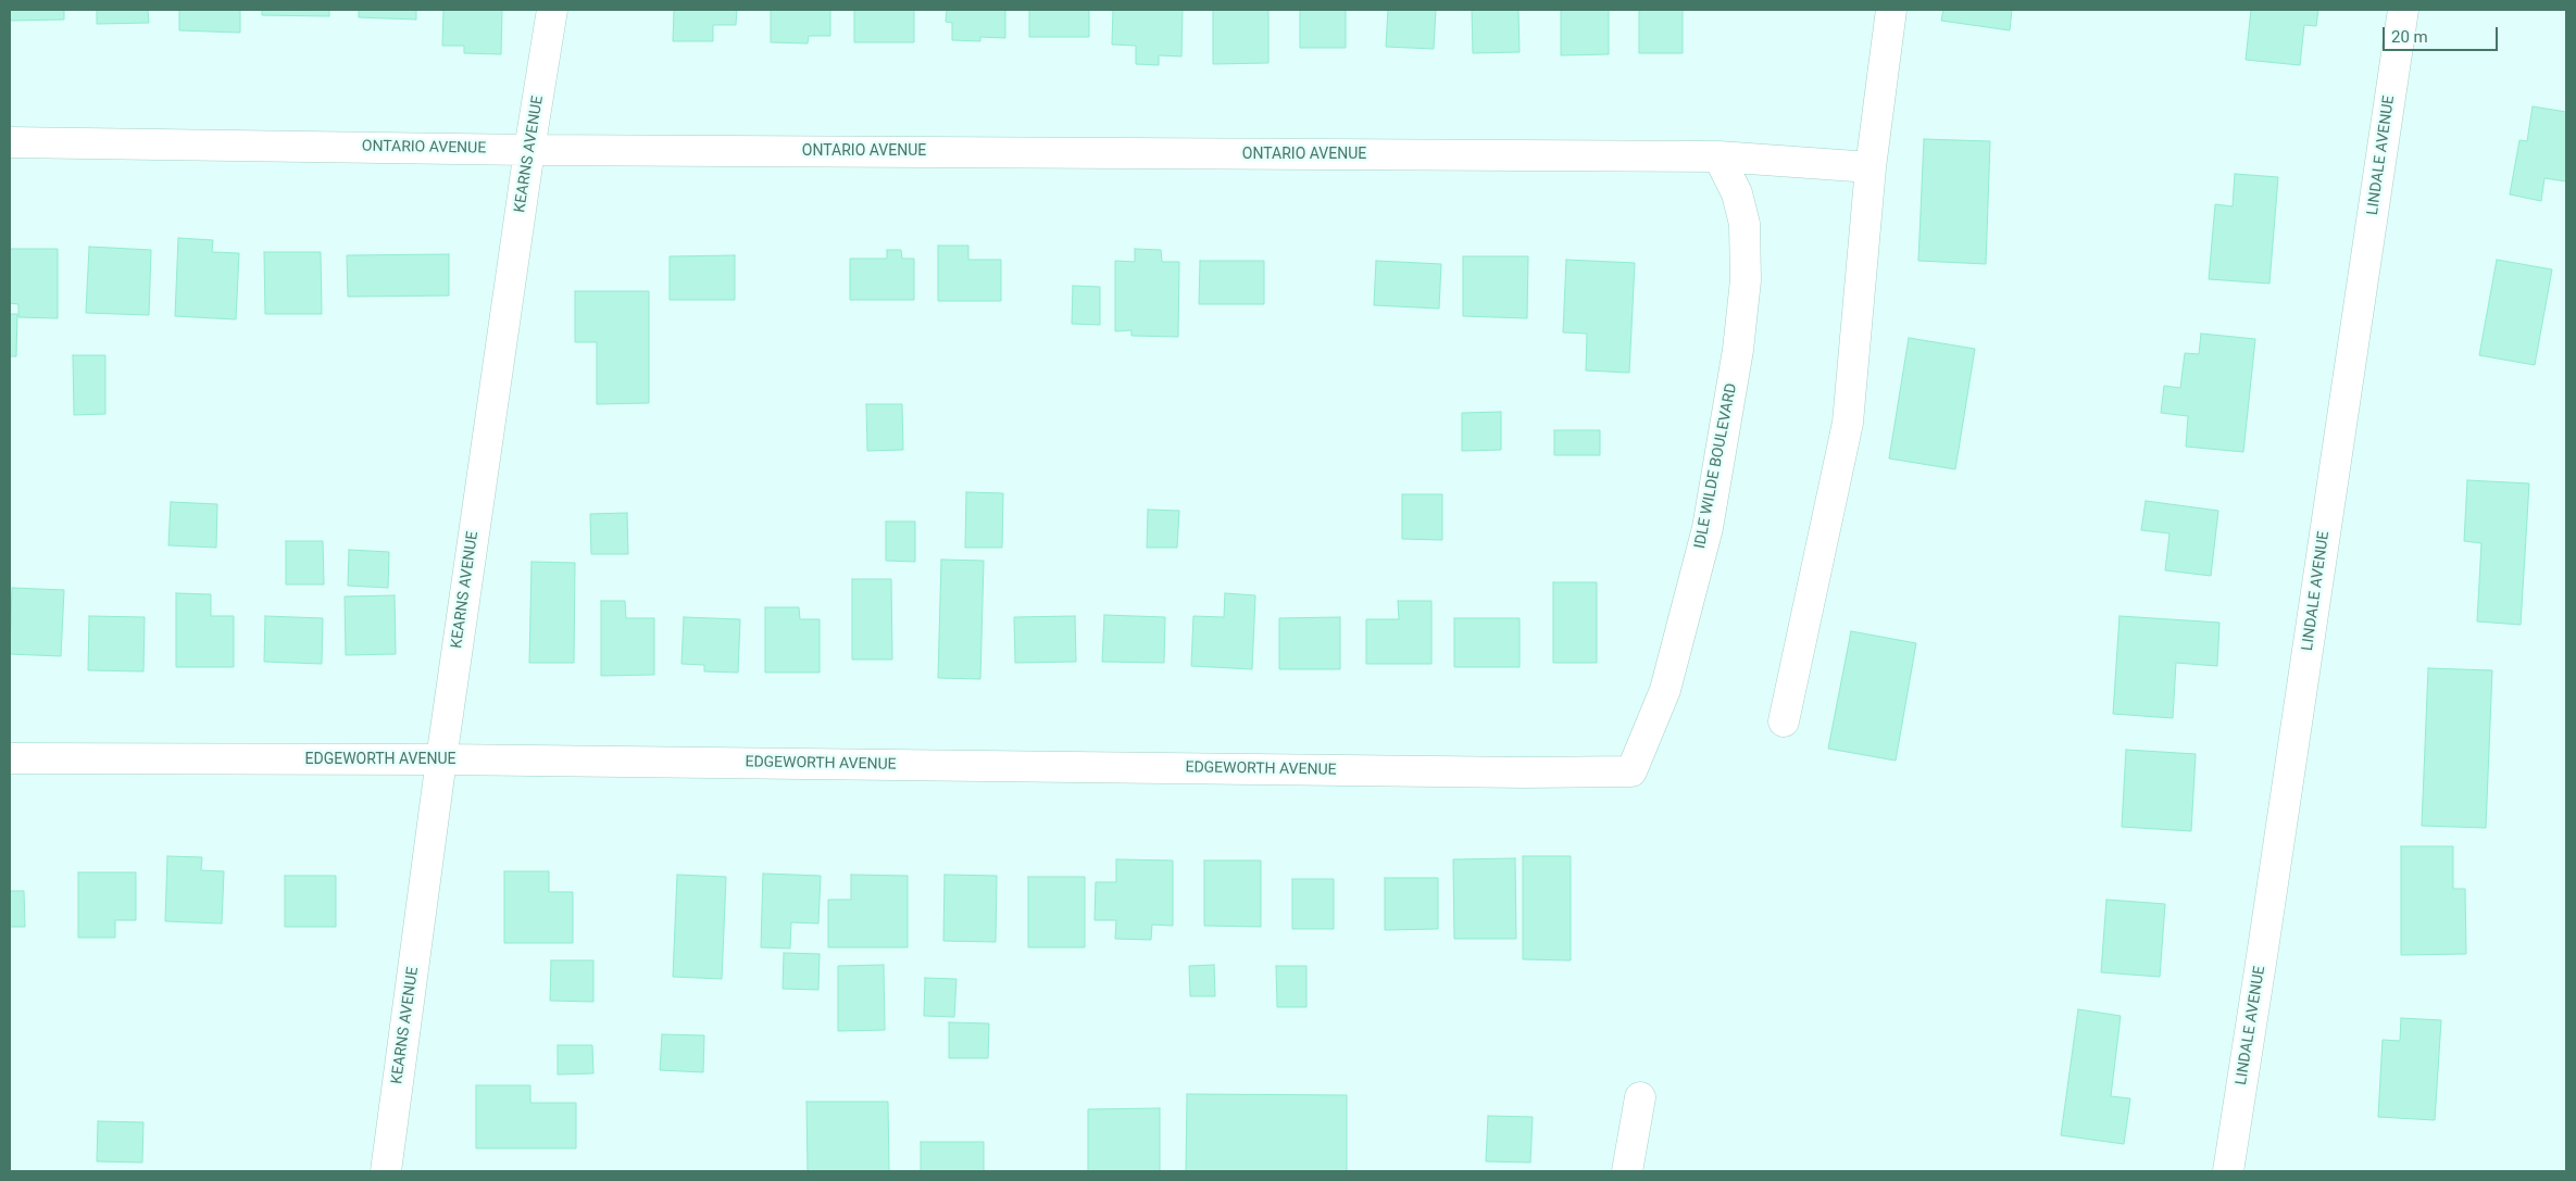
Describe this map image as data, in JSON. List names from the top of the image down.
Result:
{
  "streets": {
    "street": [
      "ONTARIO AVENUE",
      "KEARNS AVENUE",
      "LINDALE AVENUE",
      "IDLE WILDE BOULEVARD",
      "EDGEWORTH AVENUE"
    ]
  },
  "crossings": [
    ["ONTARIO AVENUE", "KEARNS AVENUE"],
    ["ONTARIO AVENUE", "IDLE WILDE BOULEVARD"],
    ["KEARNS AVENUE", "EDGEWORTH AVENUE"],
    ["IDLE WILDE BOULEVARD", "EDGEWORTH AVENUE"]
  ],
  "scale_bar": "20 m"
}
